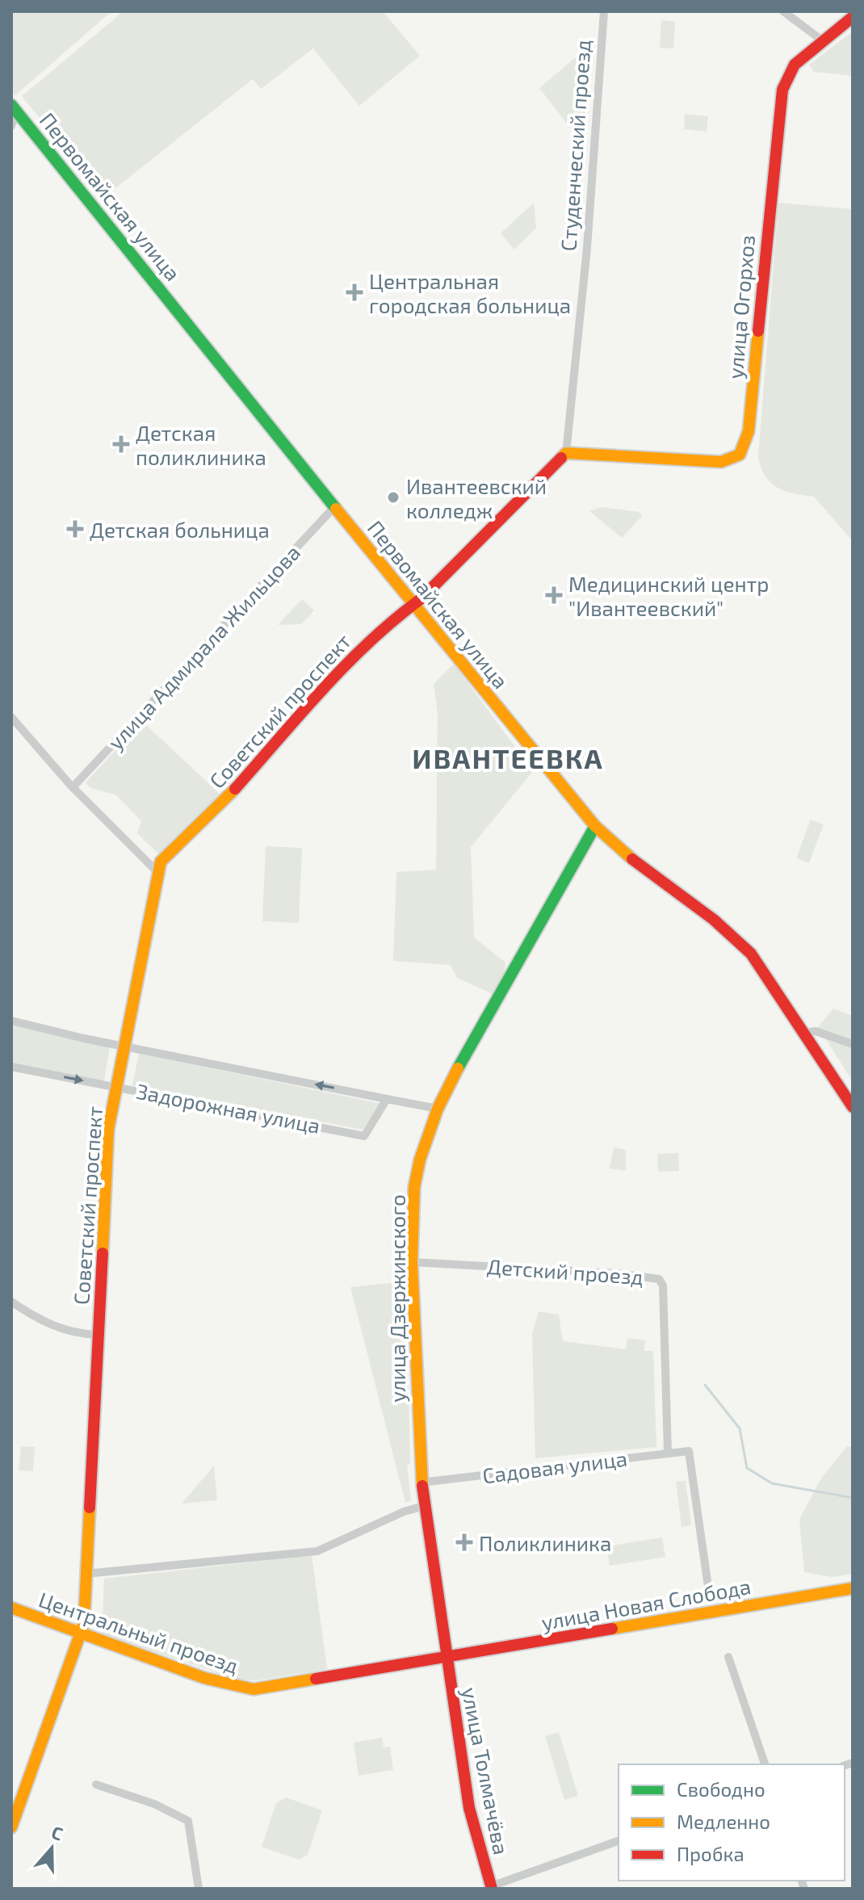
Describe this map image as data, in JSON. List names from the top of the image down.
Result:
{
  "streets": {
    "street": [
      "Студенческий проезд",
      "Первомайская улица",
      "улица Огорхоз",
      "улица Адмирала Жильцова",
      "Советский проспект",
      "Задорожная улица",
      "Детский проезд",
      "улица Дзержинского",
      "Садовая улица",
      "улица Новая Слобода",
      "Центральный проезд",
      "улица Толмачёва"
    ]
  },
  "crossings": [
    ["Студенческий проезд", "улица Огорхоз"],
    ["Первомайская улица", "улица Адмирала Жильцова"],
    ["Первомайская улица", "Советский проспект"],
    ["Первомайская улица", "улица Дзержинского"],
    ["Советский проспект", "Задорожная улица"],
    ["Советский проспект", "Центральный проезд"],
    ["Задорожная улица", "улица Дзержинского"],
    ["Детский проезд", "улица Дзержинского"],
    ["Детский проезд", "Садовая улица"],
    ["улица Дзержинского", "Садовая улица"],
    ["улица Дзержинского", "улица Новая Слобода"],
    ["улица Дзержинского", "Центральный проезд"],
    ["улица Дзержинского", "улица Толмачёва"],
    ["улица Новая Слобода", "Центральный проезд"],
    ["улица Новая Слобода", "улица Толмачёва"],
    ["Центральный проезд", "улица Толмачёва"]
  ],
  "districts": ["ИВАНТЕЕВКА"],
  "places": {
    "health": [
      "Центральная городская больница",
      "Детская поликлиника",
      "Детская больница",
      "Медицинский центр \"Ивантеевский\"",
      "Поликлиника"
    ],
    "other": ["Ивантеевский колледж"]
  },
  "legend": ["Свободно", "Медленно", "Пробка"],
  "north": "top"
}
